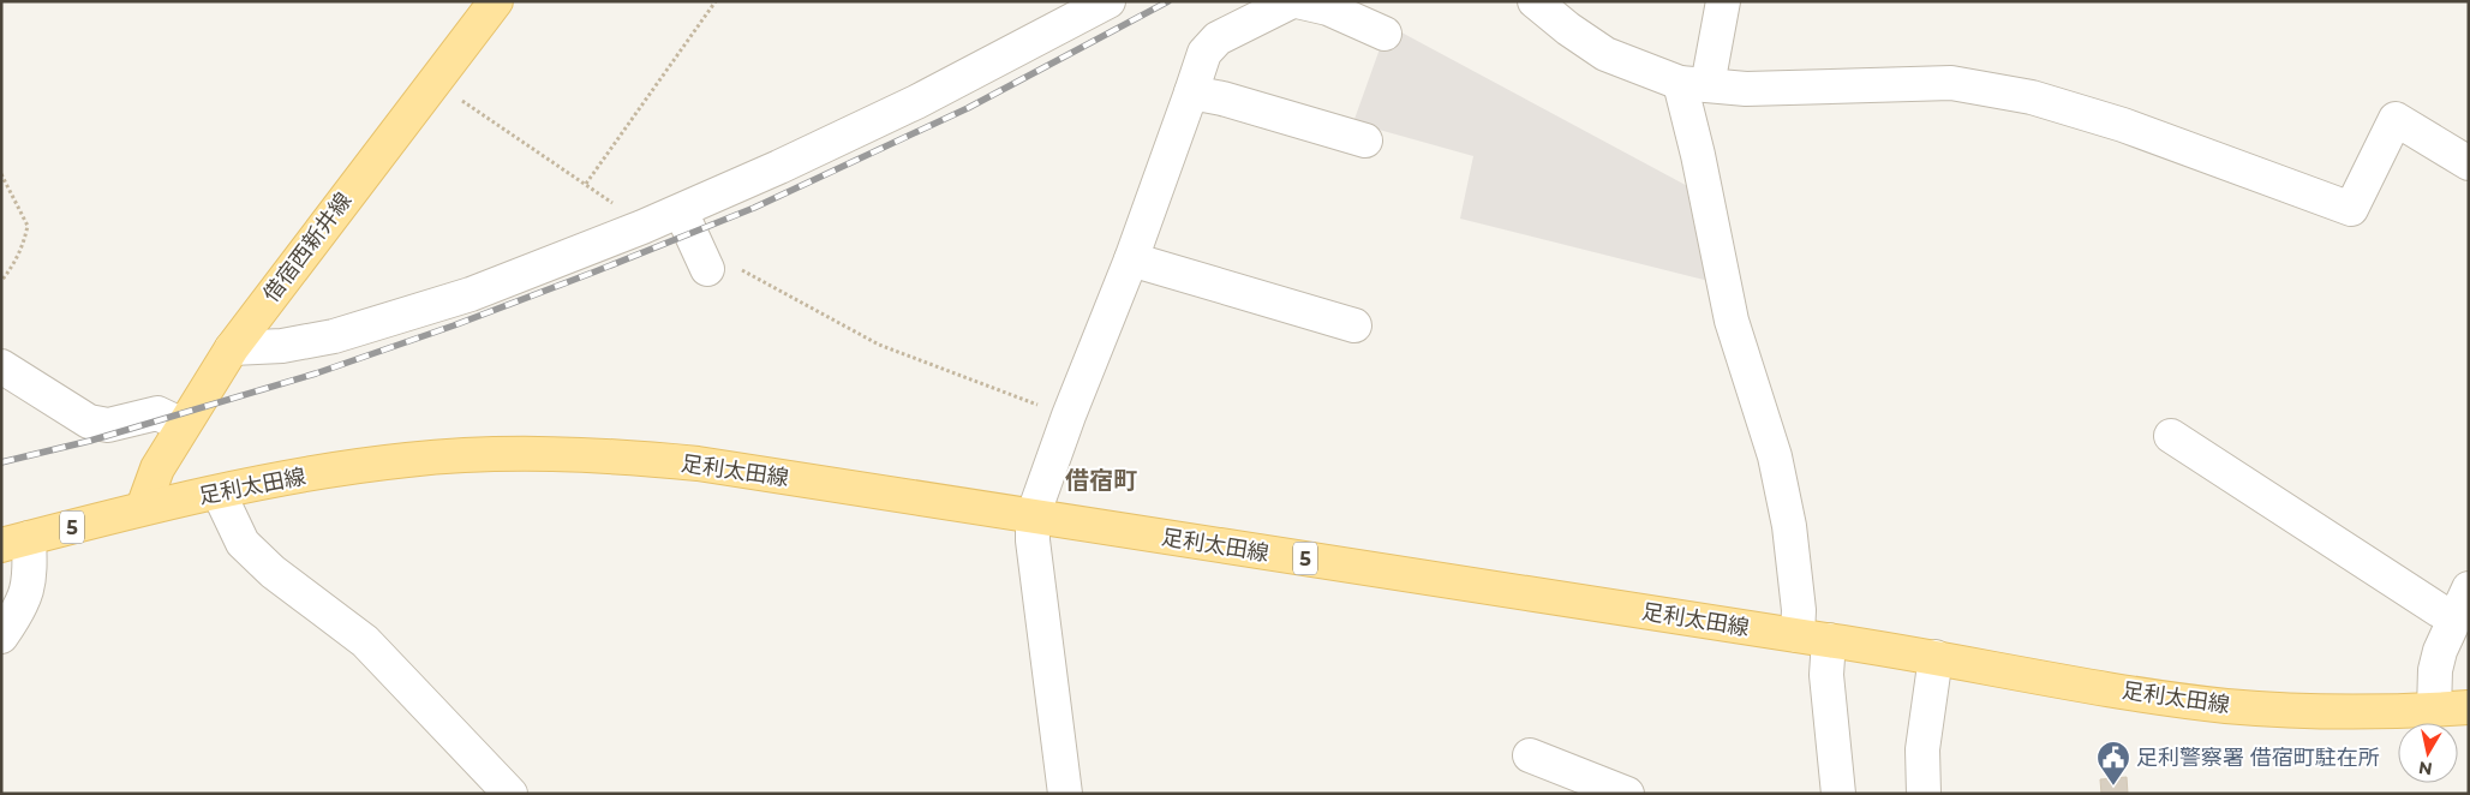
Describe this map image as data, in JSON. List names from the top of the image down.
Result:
{
  "streets": {
    "main road": ["借宿西新井線", "足利太田線", "5"]
  },
  "crossings": [
    ["借宿西新井線", "足利太田線"]
  ],
  "districts": ["借宿町"],
  "places": {
    "public building": ["足利警察署 借宿町駐在所"]
  },
  "north": "bottom"
}
